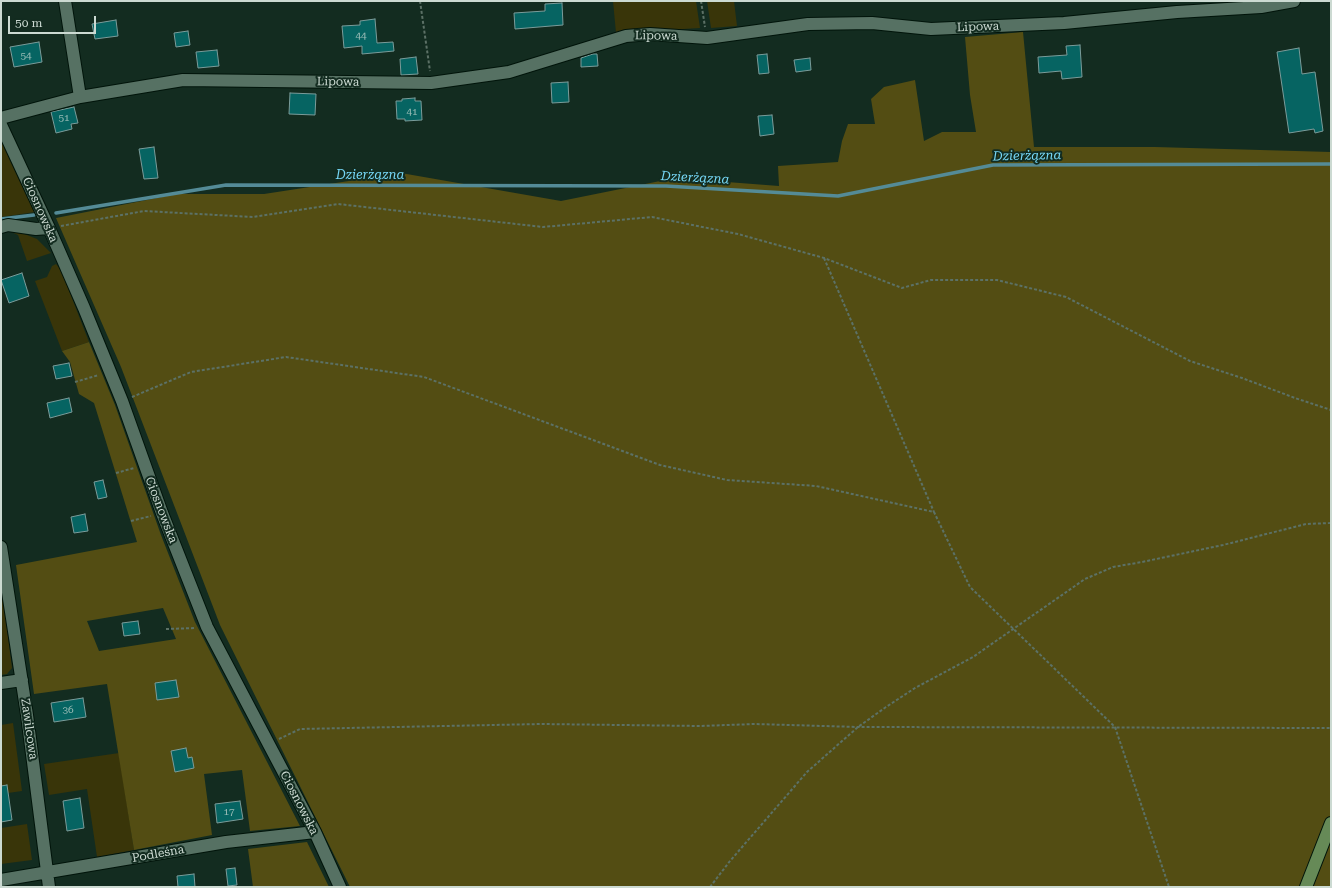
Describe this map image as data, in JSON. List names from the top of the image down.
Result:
{
  "streets": {
    "street": [
      "Lipowa",
      "Ciosnowska",
      "Zawilcowa",
      "Podleśna"
    ]
  },
  "crossings": [
    ["Ciosnowska", "Podleśna"],
    ["Zawilcowa", "Podleśna"]
  ],
  "water": ["Dzierżązna"],
  "house_numbers": [
    "44",
    "54",
    "41",
    "51",
    "36",
    "17"
  ],
  "scale_bar": "50 m"
}
